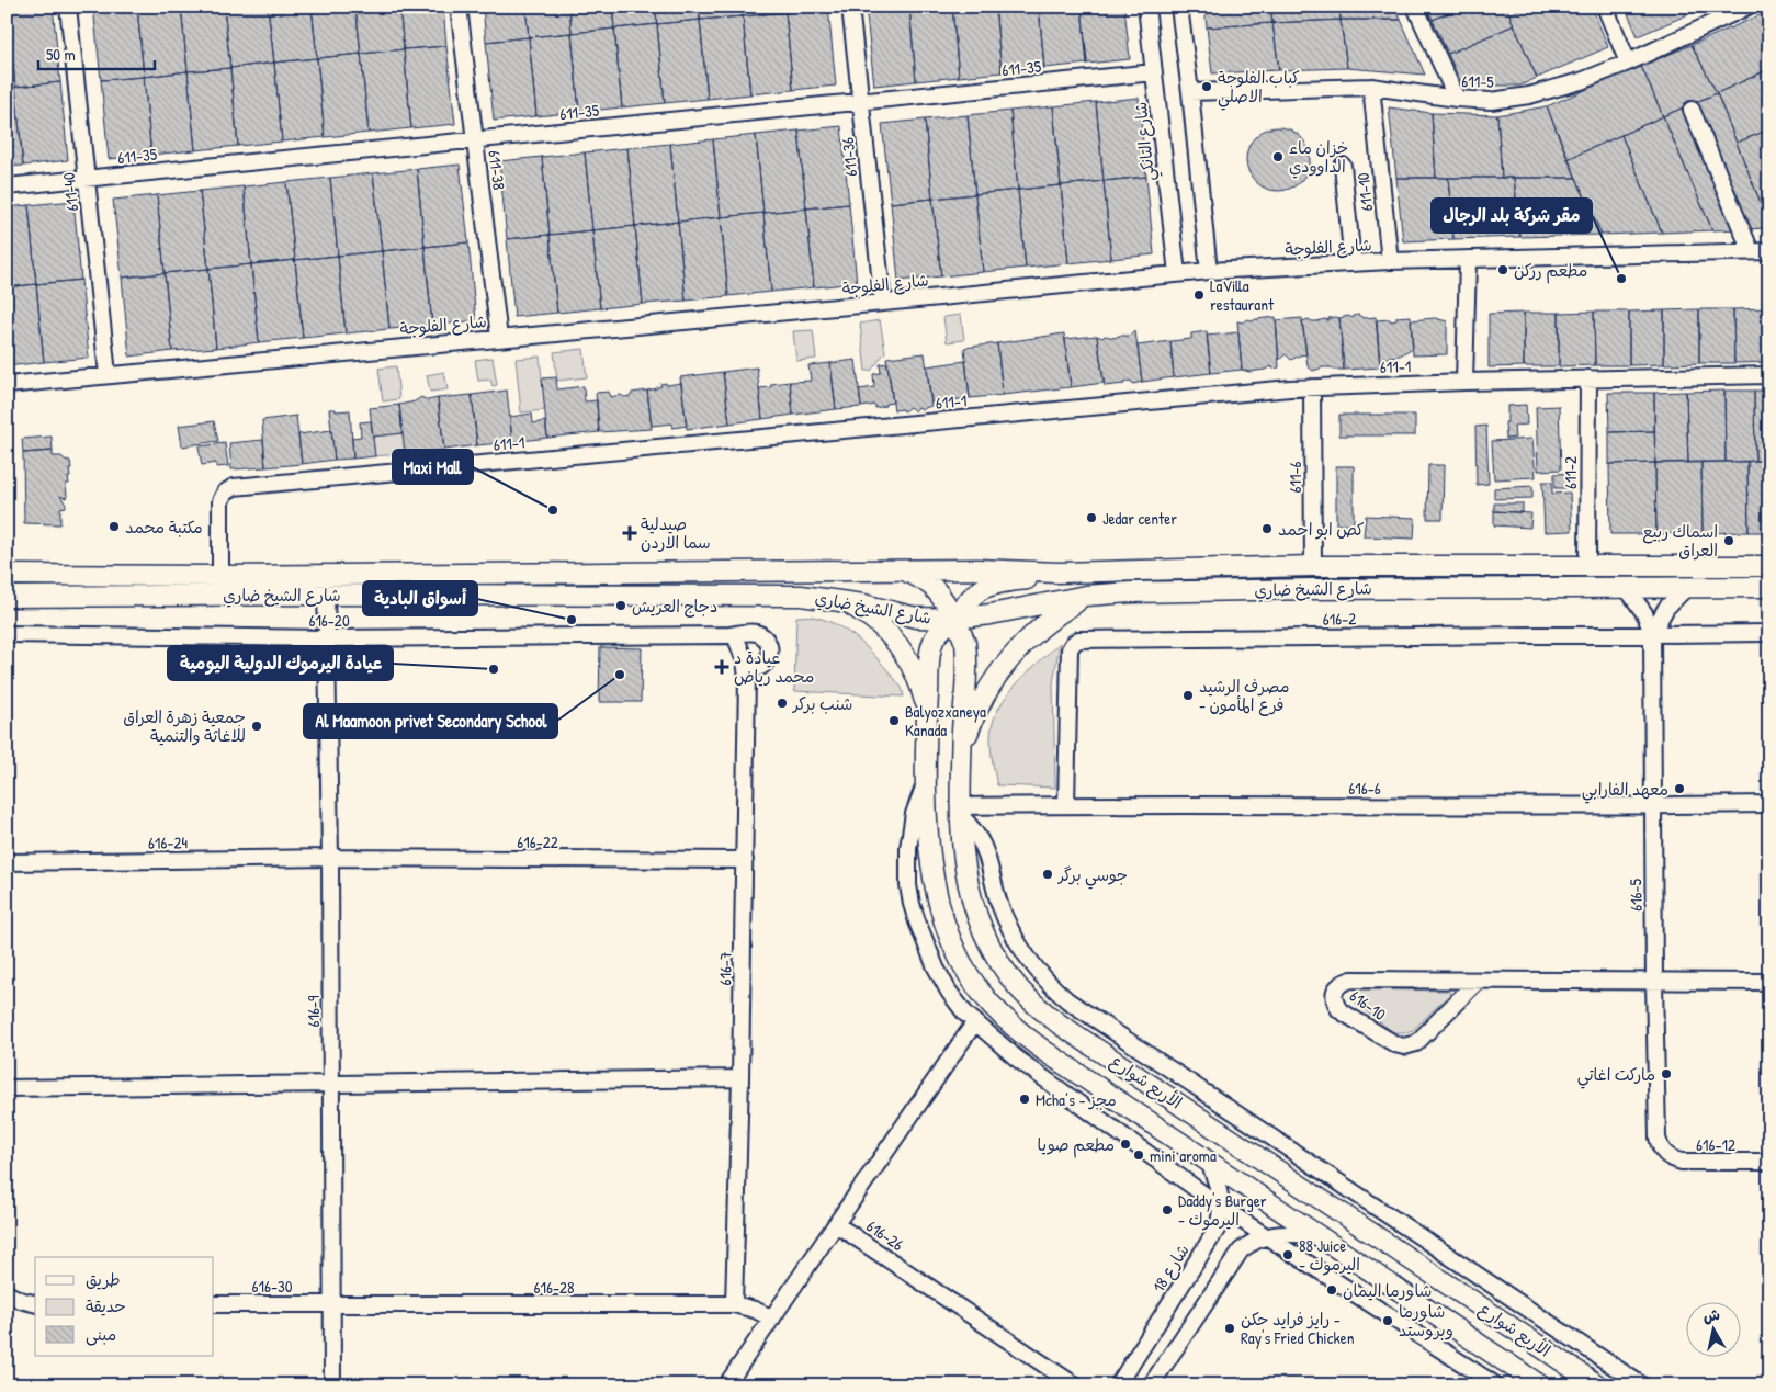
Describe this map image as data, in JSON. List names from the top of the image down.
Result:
{
  "streets": {
    "main road": ["شارع الشيخ ضاري", "الأربع شوارع"],
    "street": [
      "611-35",
      "611-5",
      "شارع التانكي",
      "611-36",
      "611-38",
      "611-40",
      "611-10",
      "شارع الفلوجة",
      "611-1",
      "611-2",
      "611-6",
      "616-2",
      "616-20",
      "616-6",
      "616-22",
      "616-24",
      "616-5",
      "616-7",
      "616-10",
      "616-9",
      "616-12",
      "616-26",
      "شارع 18",
      "616-30",
      "616-28"
    ]
  },
  "crossings": [
    ["611-35", "شارع التانكي"],
    ["611-35", "611-36"],
    ["611-35", "611-38"],
    ["611-35", "611-40"],
    ["611-5", "611-10"],
    ["شارع التانكي", "شارع الفلوجة"],
    ["611-36", "شارع الفلوجة"],
    ["611-38", "شارع الفلوجة"],
    ["611-40", "شارع الفلوجة"],
    ["611-10", "شارع الفلوجة"],
    ["611-1", "611-2"],
    ["611-1", "611-6"],
    ["611-1", "شارع الشيخ ضاري"],
    ["611-2", "شارع الشيخ ضاري"],
    ["611-6", "شارع الشيخ ضاري"],
    ["شارع الشيخ ضاري", "616-9"],
    ["شارع الشيخ ضاري", "الأربع شوارع"],
    ["616-2", "616-6"],
    ["616-2", "616-5"],
    ["616-20", "616-7"],
    ["616-20", "616-9"],
    ["616-6", "616-5"],
    ["616-6", "الأربع شوارع"],
    ["616-22", "616-24"],
    ["616-22", "616-7"],
    ["616-22", "616-9"],
    ["616-24", "616-9"],
    ["616-5", "616-10"],
    ["616-5", "616-12"],
    ["616-7", "616-28"],
    ["616-9", "616-30"],
    ["616-9", "616-28"],
    ["الأربع شوارع", "شارع 18"],
    ["616-30", "616-28"]
  ],
  "places": {
    "other": [
      "كباب الفلوجة الاصلي",
      "خزان ماء الداوودي",
      "مطعم رركن",
      "مقر شركة بلد الرجال",
      "LaVilla restaurant",
      "Maxi Mall",
      "Jedar center",
      "مكتبة محمد",
      "كص ابو احمد",
      "اسماك ربيع العراق",
      "دجاج العريش",
      "أسواق البادية",
      "عيادة اليرموك الدولية اليومية",
      "Al Maamoon privet Secondary School",
      "مصرف الرشيد - فرع المأمون",
      "شنب بركر",
      "Balyozxaneya Kanada",
      "جمعية زهرة العراق للاغاثة والتنمية",
      "معهد الفارابي",
      "جوسي برگر",
      "ماركت اغاتي",
      "Mcha’s - مجز",
      "مطعم صويا",
      "mini aroma",
      "Daddy's Burger - اليرموك",
      "88 Juice - اليرموك",
      "شاورما اليمان",
      "شاورما وبروستد",
      "رايز فرايد جكن - Ray's Fried Chicken"
    ],
    "health": ["صيدلية سما الاردن", "عيادة د محمد رياض"]
  },
  "legend": ["طريق", "حديقة", "مبنى"],
  "scale_bar": "50 m",
  "north": "top"
}
